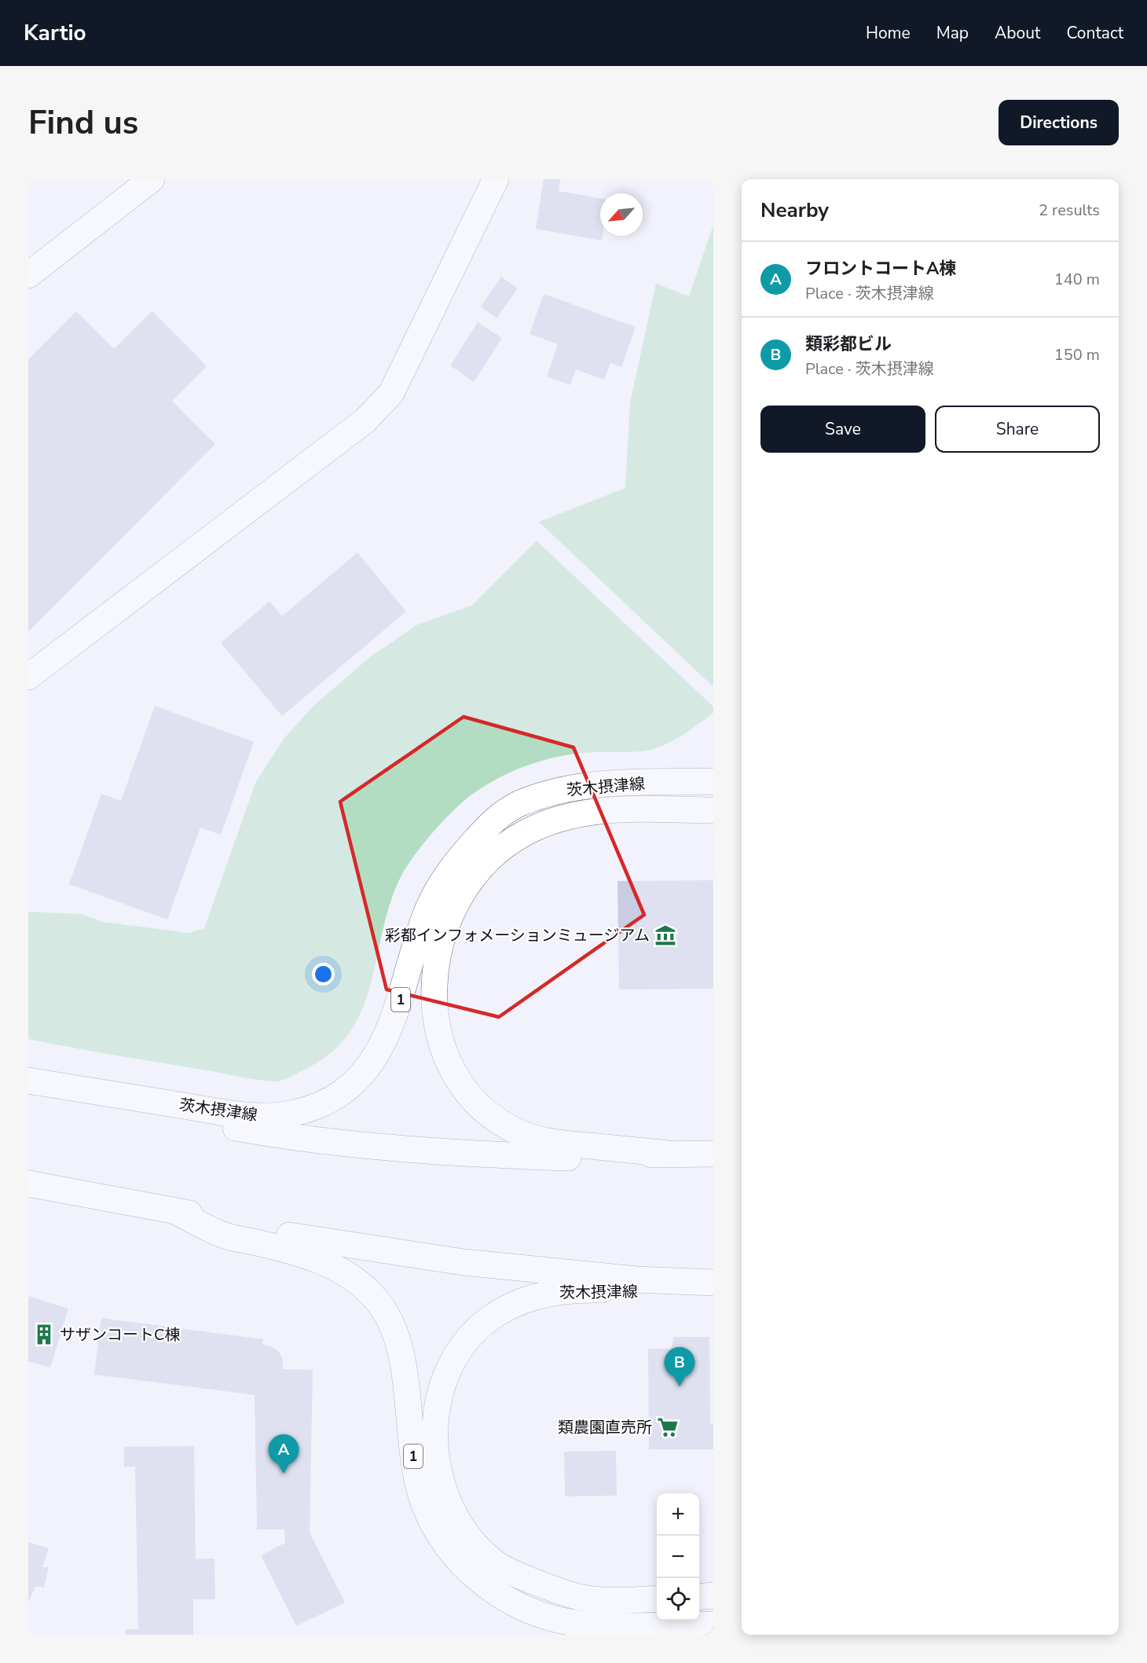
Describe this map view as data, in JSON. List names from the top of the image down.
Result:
{
  "streets": {
    "main road": ["茨木摂津線", "1"]
  },
  "places": {
    "museum": ["彩都インフォメーションミュージアム"],
    "building": ["サザンコートC棟"],
    "supermarket": ["類農園直売所"]
  },
  "north": "bottom left",
  "page": {
    "header": "Kartio",
    "nav": [
      "Home",
      "Map",
      "About",
      "Contact"
    ],
    "buttons": [
      "Directions",
      ["Save", "Share"]
    ],
    "title": "Find us",
    "heading": ["Nearby", "2 results"],
    "list": [
      {
        "mark": "A",
        "name": "フロントコートA棟",
        "note": "Place · 茨木摂津線",
        "value": "140 m"
      },
      {
        "mark": "B",
        "name": "類彩都ビル",
        "note": "Place · 茨木摂津線",
        "value": "150 m"
      }
    ],
    "pins": ["B", "A"],
    "map_buttons": ["+", "−"]
  }
}
